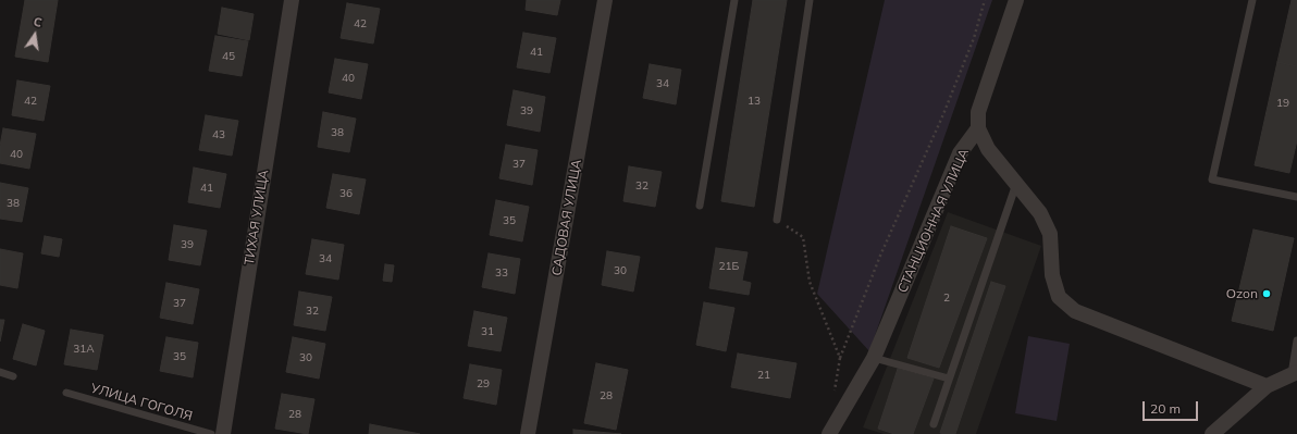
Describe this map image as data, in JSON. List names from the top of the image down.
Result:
{
  "streets": {
    "street": ["ТИХАЯ УЛИЦА", "САДОВАЯ УЛИЦА", "СТАНЦИОННАЯ УЛИЦА"],
    "lane": ["УЛИЦА ГОГОЛЯ"]
  },
  "places": ["Ozon"],
  "house_numbers": [
    "42",
    "41",
    "45",
    "40",
    "34",
    "42",
    "13",
    "19",
    "39",
    "38",
    "43",
    "40",
    "37",
    "32",
    "41",
    "36",
    "38",
    "35",
    "39",
    "34",
    "21Б",
    "30",
    "33",
    "2",
    "37",
    "32",
    "31",
    "31А",
    "35",
    "30",
    "21",
    "29",
    "28",
    "28"
  ],
  "scale_bar": "20 m",
  "north": "top"
}
